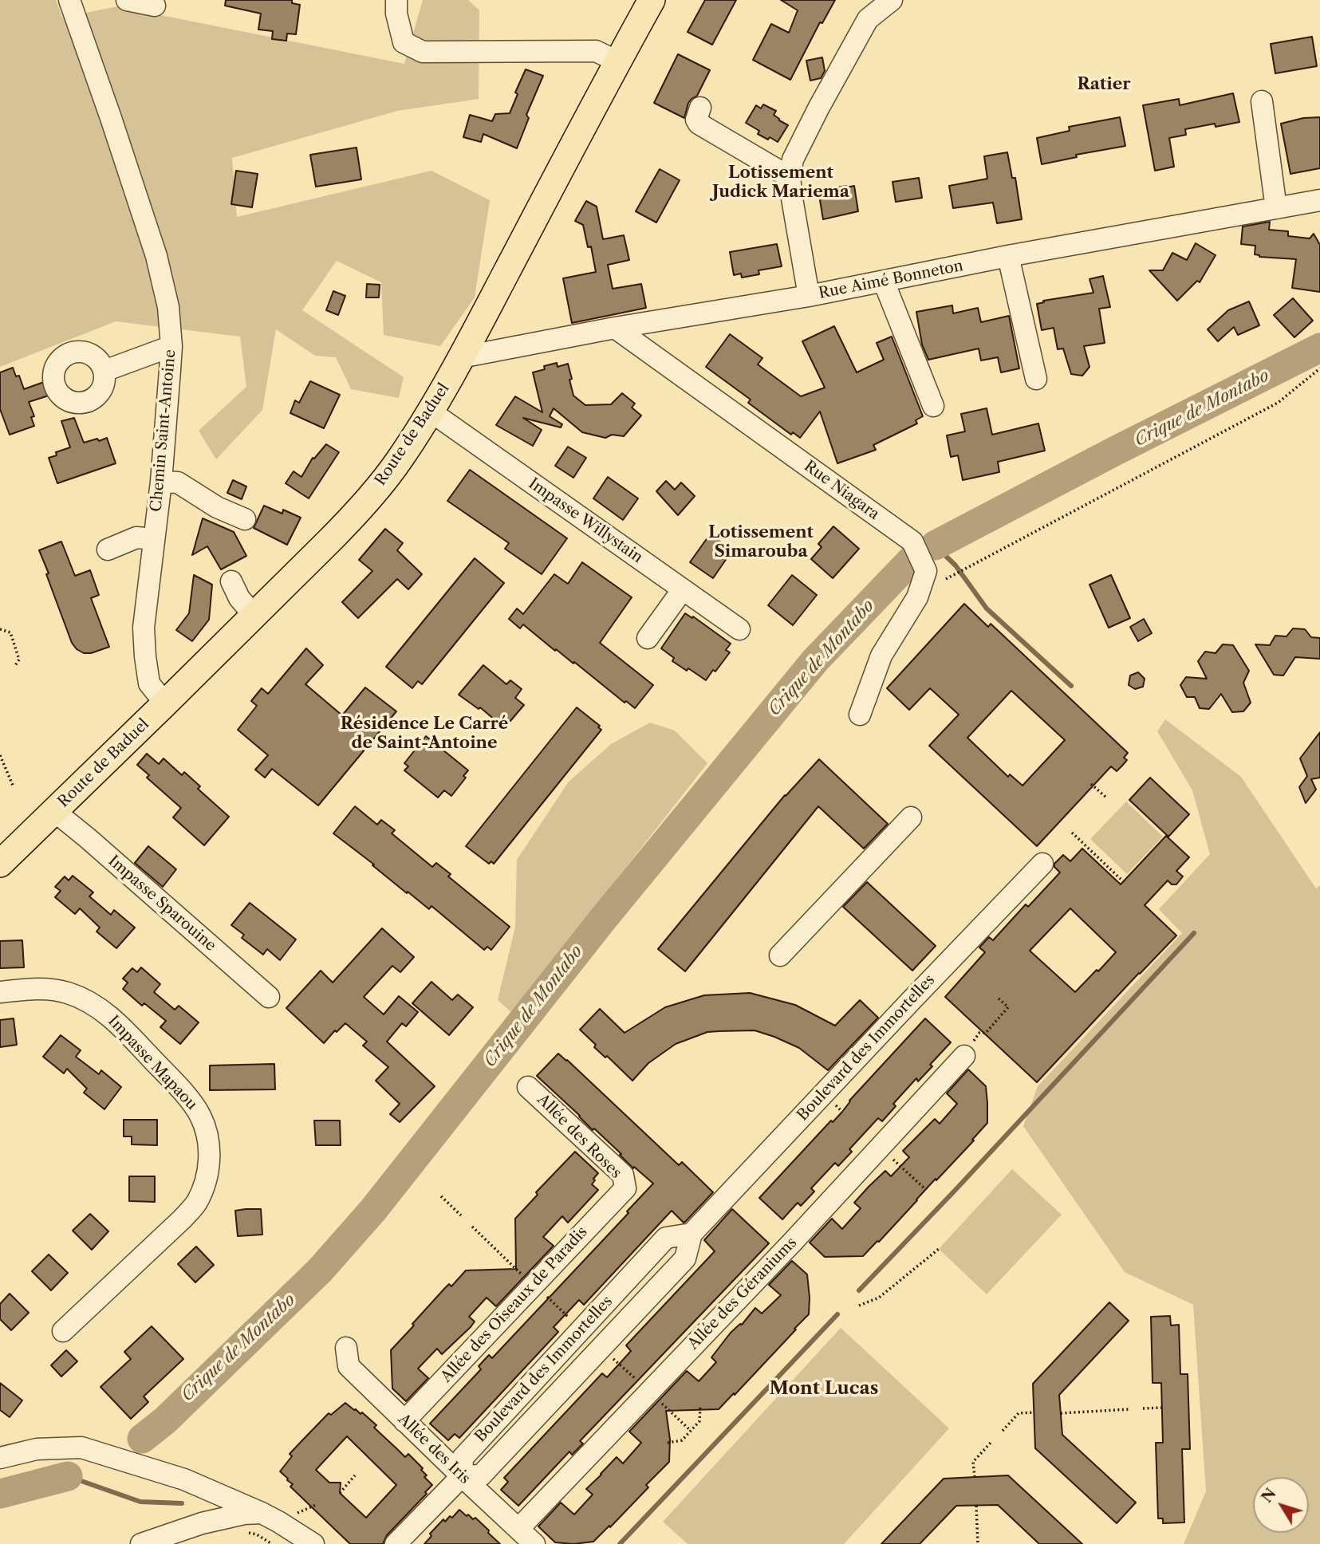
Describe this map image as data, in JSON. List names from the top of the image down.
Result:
{
  "streets": {
    "main road": ["Route de Baduel"],
    "street": [
      "Rue Aimé Bonneton",
      "Chemin Saint-Antoine",
      "Rue Niagara",
      "Impasse Willystain",
      "Impasse Sparouine",
      "Boulevard des Immortelles",
      "Impasse Mapaou",
      "Allée des Roses",
      "Allée des Géraniums",
      "Allée des Oiseaux de Paradis",
      "Allée des Iris"
    ]
  },
  "crossings": [
    ["Rue Aimé Bonneton", "Route de Baduel"],
    ["Rue Aimé Bonneton", "Rue Niagara"],
    ["Chemin Saint-Antoine", "Route de Baduel"],
    ["Route de Baduel", "Impasse Willystain"],
    ["Route de Baduel", "Impasse Sparouine"],
    ["Boulevard des Immortelles", "Allée des Iris"],
    ["Allée des Roses", "Allée des Oiseaux de Paradis"],
    ["Allée des Géraniums", "Allée des Iris"],
    ["Allée des Oiseaux de Paradis", "Allée des Iris"]
  ],
  "districts": [
    "Ratier",
    "Lotissement Judick Mariema",
    "Lotissement Simarouba",
    "Résidence Le Carré de Saint-Antoine",
    "Mont Lucas"
  ],
  "water": ["Crique de Montabo"],
  "north": "top left"
}
